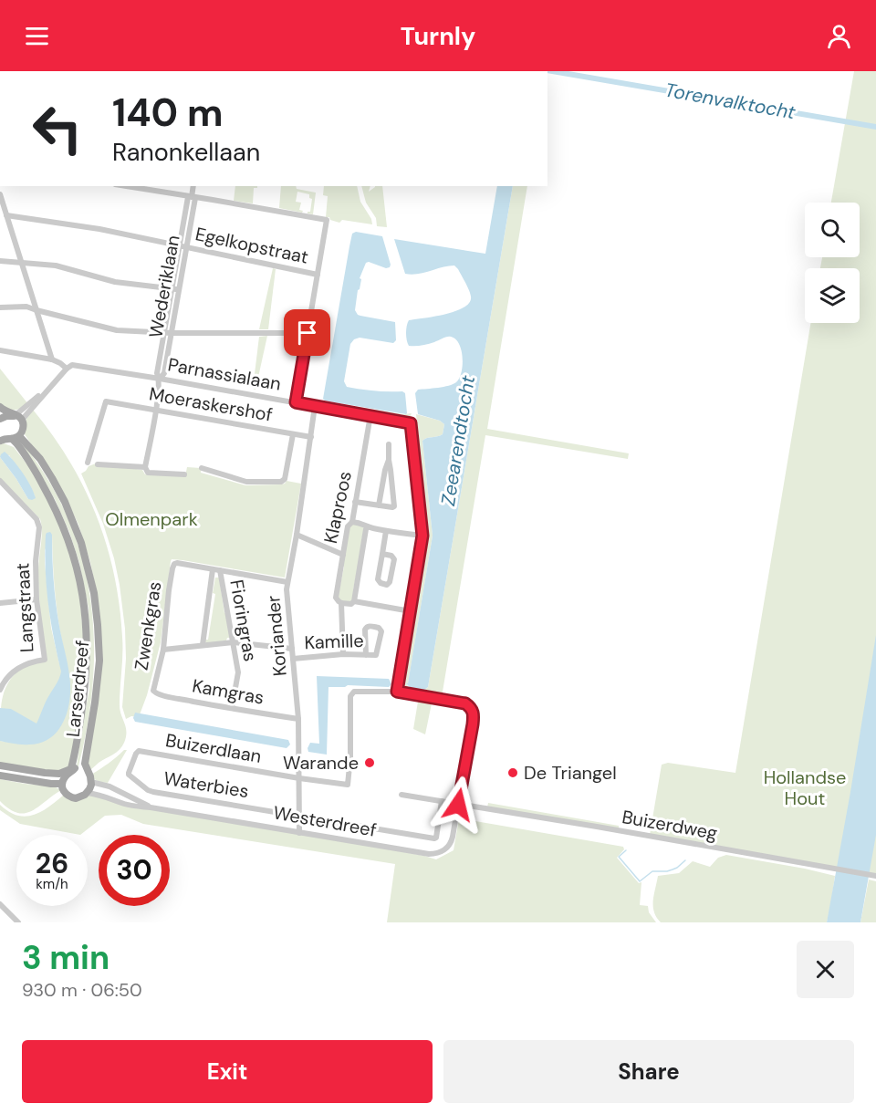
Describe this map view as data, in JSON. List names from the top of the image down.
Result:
{
  "streets": {
    "main road": ["Larserdreef"],
    "street": [
      "Egelkopstraat",
      "Wederiklaan",
      "Parnassialaan",
      "Moeraskershof",
      "Klaproos",
      "Langstraat",
      "Fioringras",
      "Zwenkgras",
      "Koriander",
      "Kamille",
      "Kamgras",
      "Buizerdlaan",
      "Waterbies",
      "Westerdreef",
      "Buizerdweg"
    ]
  },
  "crossings": [
    ["Egelkopstraat", "Wederiklaan"],
    ["Wederiklaan", "Parnassialaan"],
    ["Wederiklaan", "Moeraskershof"],
    ["Parnassialaan", "Klaproos"],
    ["Parnassialaan", "Koriander"],
    ["Moeraskershof", "Koriander"],
    ["Klaproos", "Kamille"],
    ["Fioringras", "Zwenkgras"],
    ["Fioringras", "Kamgras"],
    ["Zwenkgras", "Kamgras"],
    ["Koriander", "Kamille"],
    ["Koriander", "Kamgras"],
    ["Koriander", "Buizerdlaan"],
    ["Koriander", "Waterbies"],
    ["Koriander", "Westerdreef"],
    ["Buizerdlaan", "Waterbies"],
    ["Westerdreef", "Buizerdweg"]
  ],
  "water": ["Torenvalktocht", "Zeearendtocht"],
  "parks": ["Olmenpark", "Hollandse Hout"],
  "places": ["Warande", "De Triangel"],
  "page": {
    "header": "Turnly",
    "turn": ["140 m", "Ranonkellaan"],
    "speed": "26 km/h",
    "limit": "30",
    "heading": ["3 min", "930 m · 06:50"],
    "buttons": ["Exit", "Share"]
  }
}
